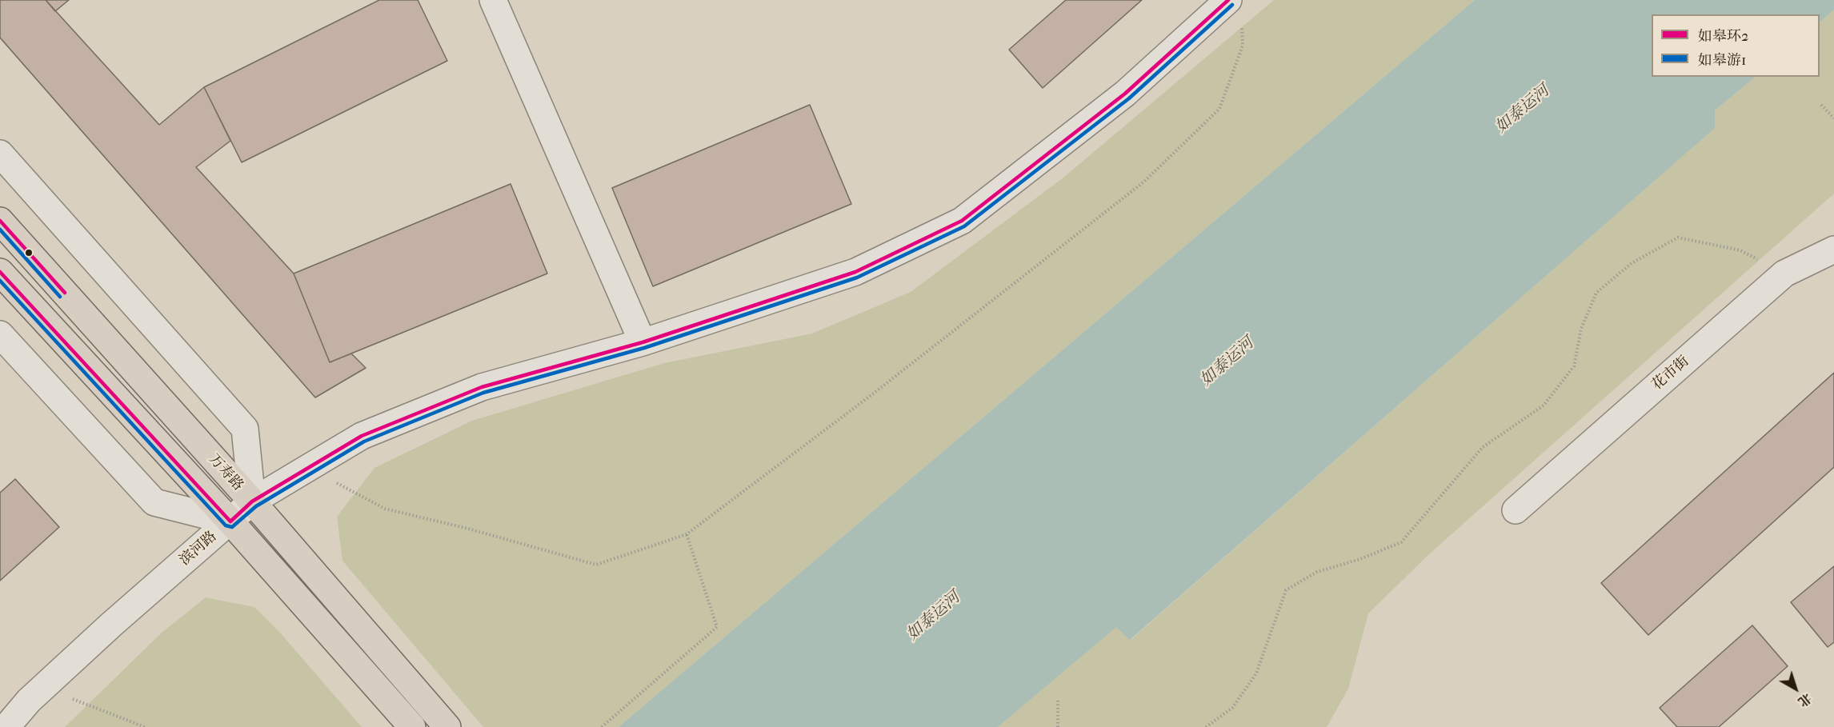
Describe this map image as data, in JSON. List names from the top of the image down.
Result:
{
  "streets": {
    "main road": ["万寿路"],
    "street": ["花市街", "滨河路"]
  },
  "crossings": [
    ["万寿路", "滨河路"]
  ],
  "water": ["如泰运河"],
  "lines": ["transit line 如皋环2", "transit line 如皋游1"],
  "legend": ["如皋环2", "如皋游1"],
  "north": "bottom right"
}
